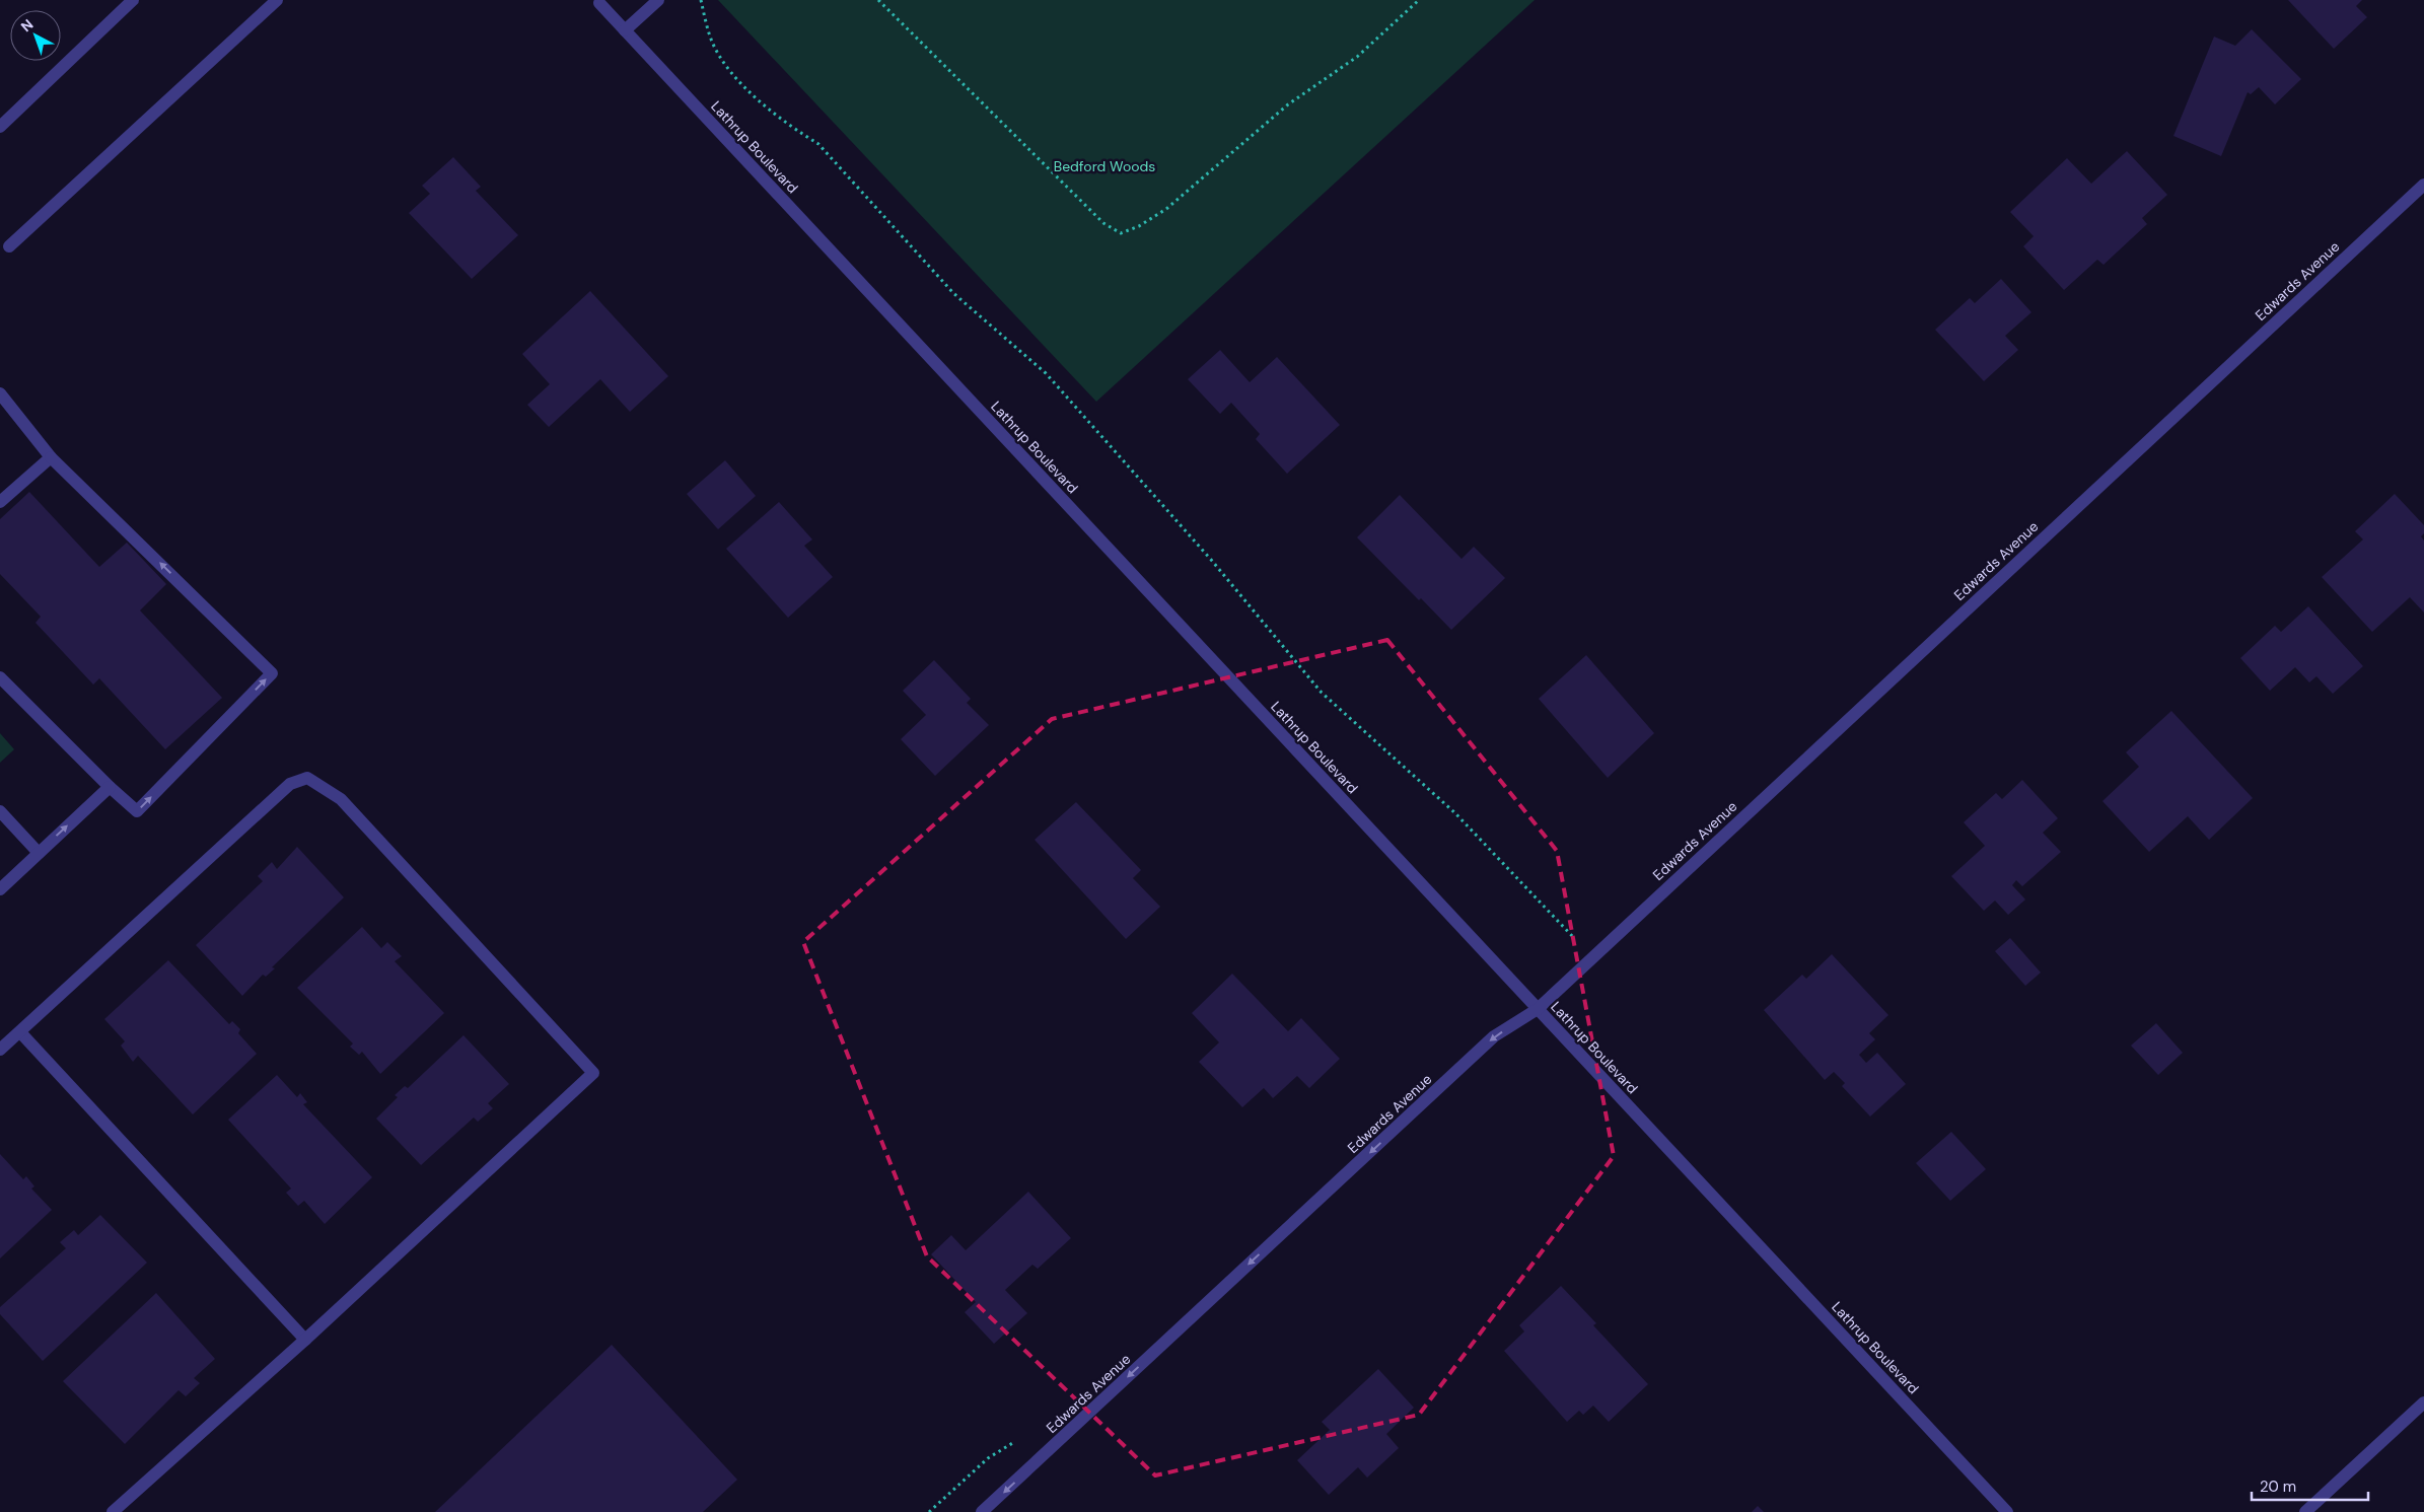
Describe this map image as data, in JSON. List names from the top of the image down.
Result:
{
  "streets": {
    "street": ["Lathrup Boulevard", "Edwards Avenue"]
  },
  "crossings": [
    ["Lathrup Boulevard", "Edwards Avenue"]
  ],
  "one_way": ["Edwards Avenue"],
  "parks": ["Bedford Woods"],
  "scale_bar": "20 m",
  "north": "top left"
}
